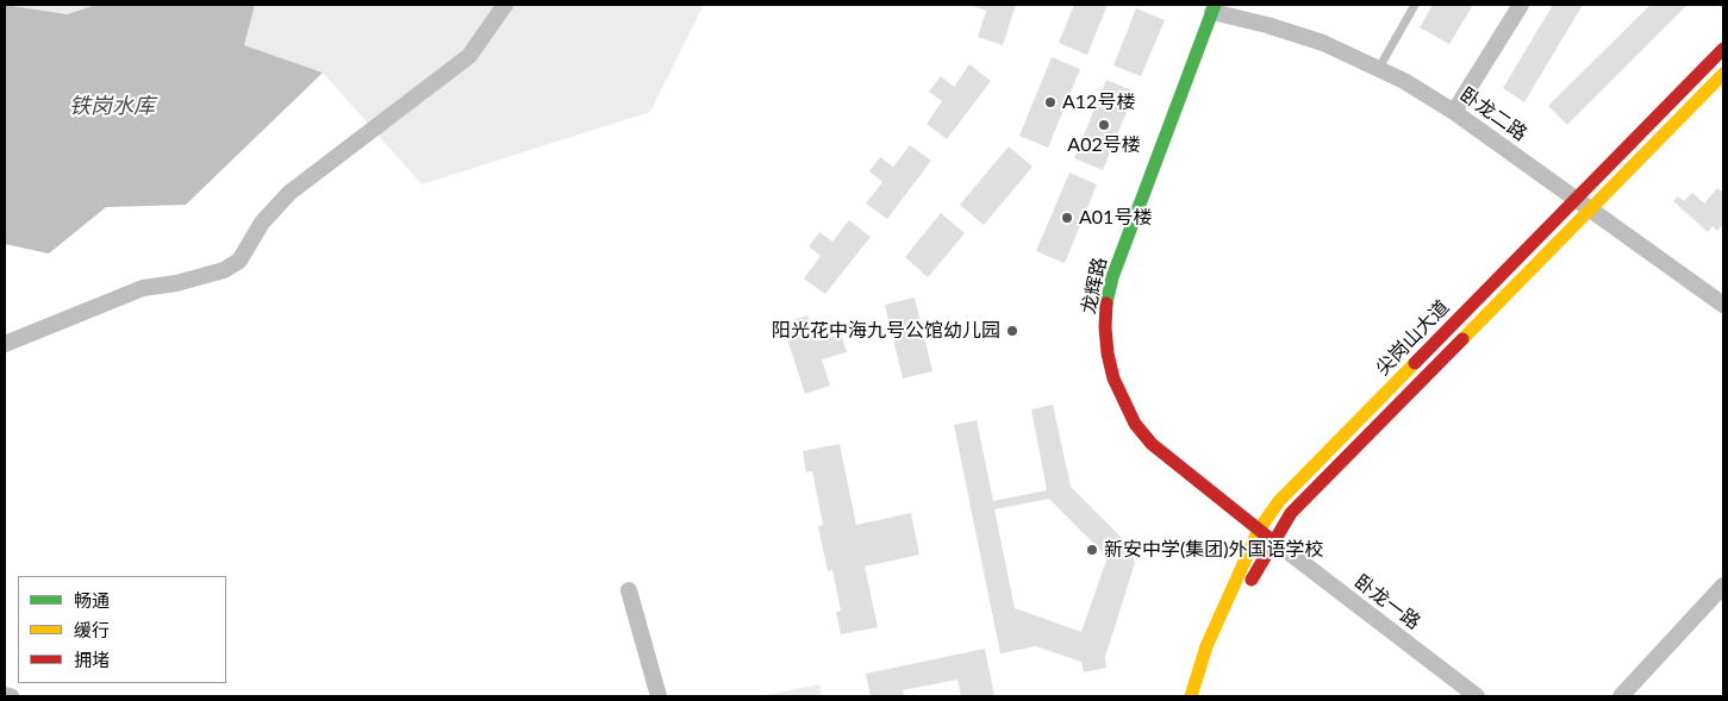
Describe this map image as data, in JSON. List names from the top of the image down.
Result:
{
  "streets": {
    "main road": ["龙辉路", "尖岗山大道"],
    "street": ["卧龙二路", "卧龙一路"]
  },
  "crossings": [
    ["卧龙二路", "龙辉路"],
    ["卧龙二路", "尖岗山大道"],
    ["龙辉路", "尖岗山大道"],
    ["龙辉路", "卧龙一路"],
    ["尖岗山大道", "卧龙一路"]
  ],
  "water": ["铁岗水库"],
  "places": [
    "A12号楼",
    "A02号楼",
    "A01号楼",
    "阳光花中海九号公馆幼儿园",
    "新安中学(集团)外国语学校"
  ],
  "legend": ["畅通", "缓行", "拥堵"]
}
